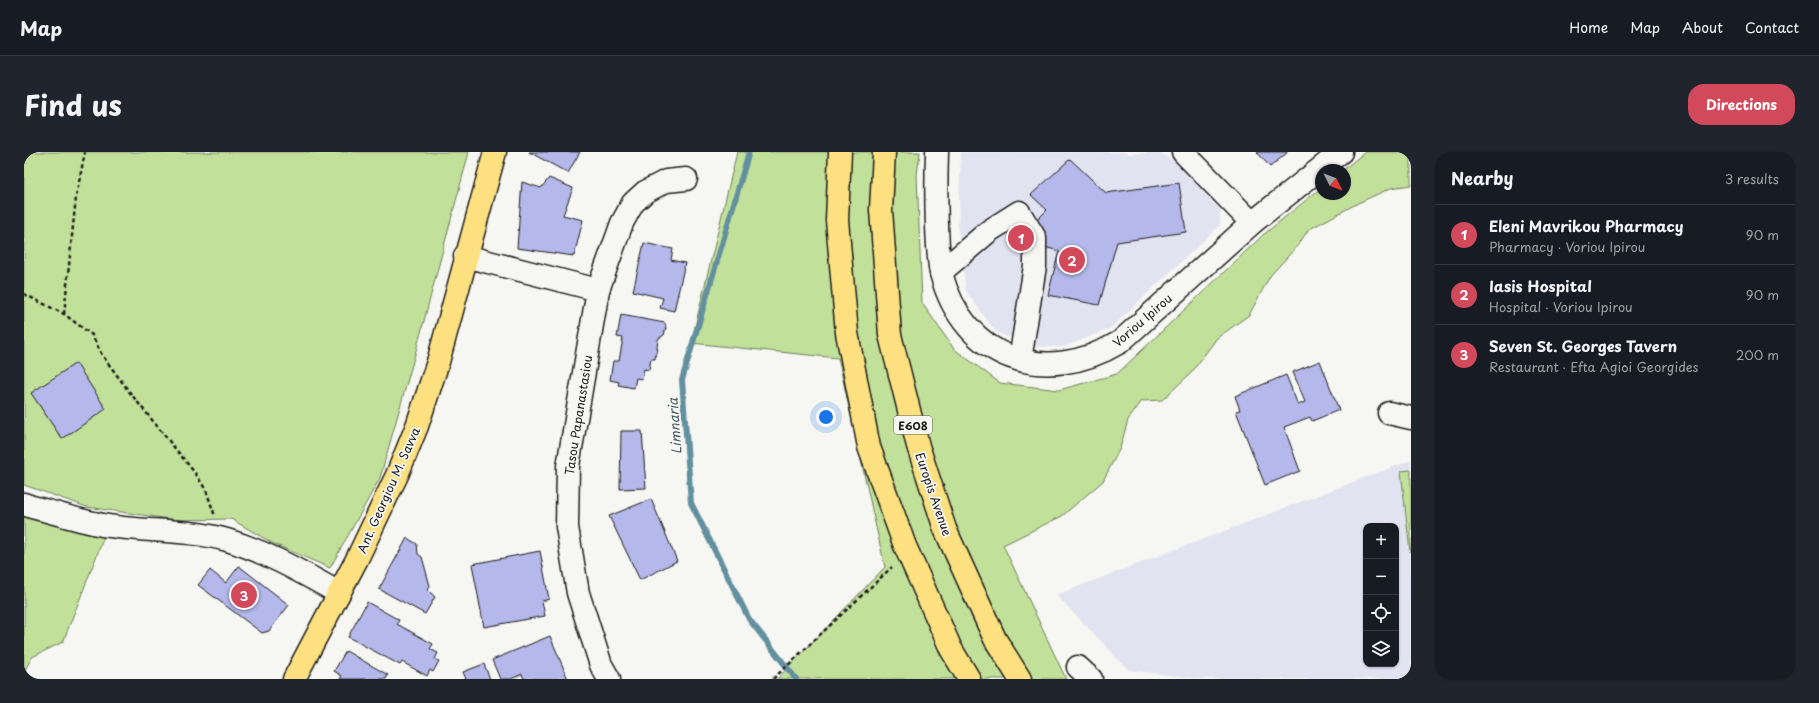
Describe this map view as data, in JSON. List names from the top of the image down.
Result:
{
  "streets": {
    "main road": ["E608", "Ant. Georgiou M. Savva", "Europis Avenue"],
    "street": ["Voriou Ipirou", "Tasou Papanastasiou"]
  },
  "water": ["Limnaria"],
  "north": "bottom right",
  "page": {
    "header": "Map",
    "nav": [
      "Home",
      "Map",
      "About",
      "Contact"
    ],
    "title": "Find us",
    "buttons": "Directions",
    "heading": ["Nearby", "3 results"],
    "list": [
      {
        "mark": "1",
        "name": "Eleni Mavrikou Pharmacy",
        "note": "Pharmacy · Voriou Ipirou",
        "value": "90 m"
      },
      {
        "mark": "2",
        "name": "Iasis Hospital",
        "note": "Hospital · Voriou Ipirou",
        "value": "90 m"
      },
      {
        "mark": "3",
        "name": "Seven St. Georges Tavern",
        "note": "Restaurant · Efta Agioi Georgides",
        "value": "200 m"
      }
    ],
    "pins": ["1", "2", "3"],
    "map_buttons": ["+", "−"]
  }
}
